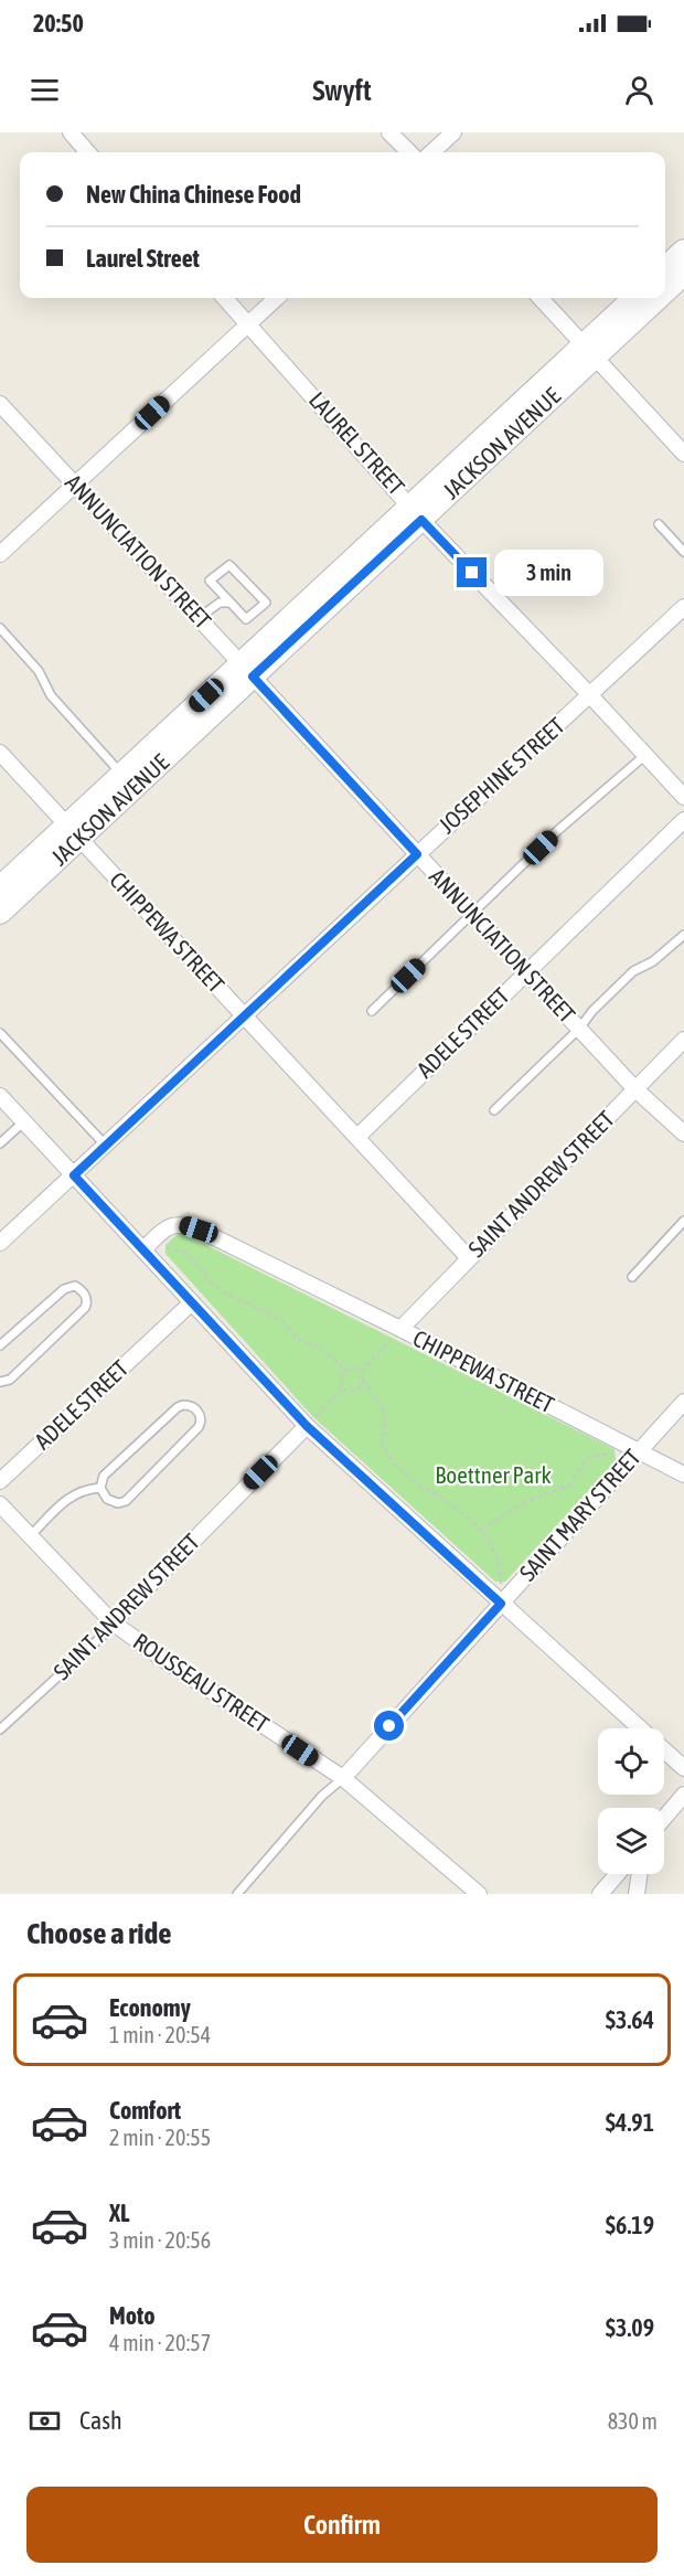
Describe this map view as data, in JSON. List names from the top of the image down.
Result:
{
  "streets": {
    "street": [
      "LAUREL STREET",
      "JACKSON AVENUE",
      "ANNUNCIATION STREET",
      "JOSEPHINE STREET",
      "CHIPPEWA STREET",
      "ADELE STREET",
      "SAINT ANDREW STREET",
      "SAINT MARY STREET",
      "ROUSSEAU STREET"
    ]
  },
  "crossings": [
    ["LAUREL STREET", "JACKSON AVENUE"],
    ["LAUREL STREET", "JOSEPHINE STREET"],
    ["JACKSON AVENUE", "ANNUNCIATION STREET"],
    ["JACKSON AVENUE", "CHIPPEWA STREET"],
    ["ANNUNCIATION STREET", "JOSEPHINE STREET"],
    ["ANNUNCIATION STREET", "ADELE STREET"],
    ["ANNUNCIATION STREET", "SAINT ANDREW STREET"],
    ["JOSEPHINE STREET", "CHIPPEWA STREET"],
    ["CHIPPEWA STREET", "ADELE STREET"],
    ["CHIPPEWA STREET", "SAINT ANDREW STREET"],
    ["CHIPPEWA STREET", "SAINT MARY STREET"],
    ["SAINT ANDREW STREET", "ROUSSEAU STREET"],
    ["SAINT MARY STREET", "ROUSSEAU STREET"]
  ],
  "parks": ["Boettner Park"],
  "page": {
    "status": "20:50",
    "header": "Swyft",
    "banner": ["New China Chinese Food", "Laurel Street"],
    "bubble": "3 min",
    "heading": "Choose a ride",
    "list": [
      {
        "name": "Economy",
        "note": "1 min · 20:54",
        "value": "$3.64"
      },
      {
        "name": "Comfort",
        "note": "2 min · 20:55",
        "value": "$4.91"
      },
      {
        "name": "XL",
        "note": "3 min · 20:56",
        "value": "$6.19"
      },
      {
        "name": "Moto",
        "note": "4 min · 20:57",
        "value": "$3.09"
      }
    ],
    "pay": ["Cash", "830 m"],
    "buttons": "Confirm"
  }
}
